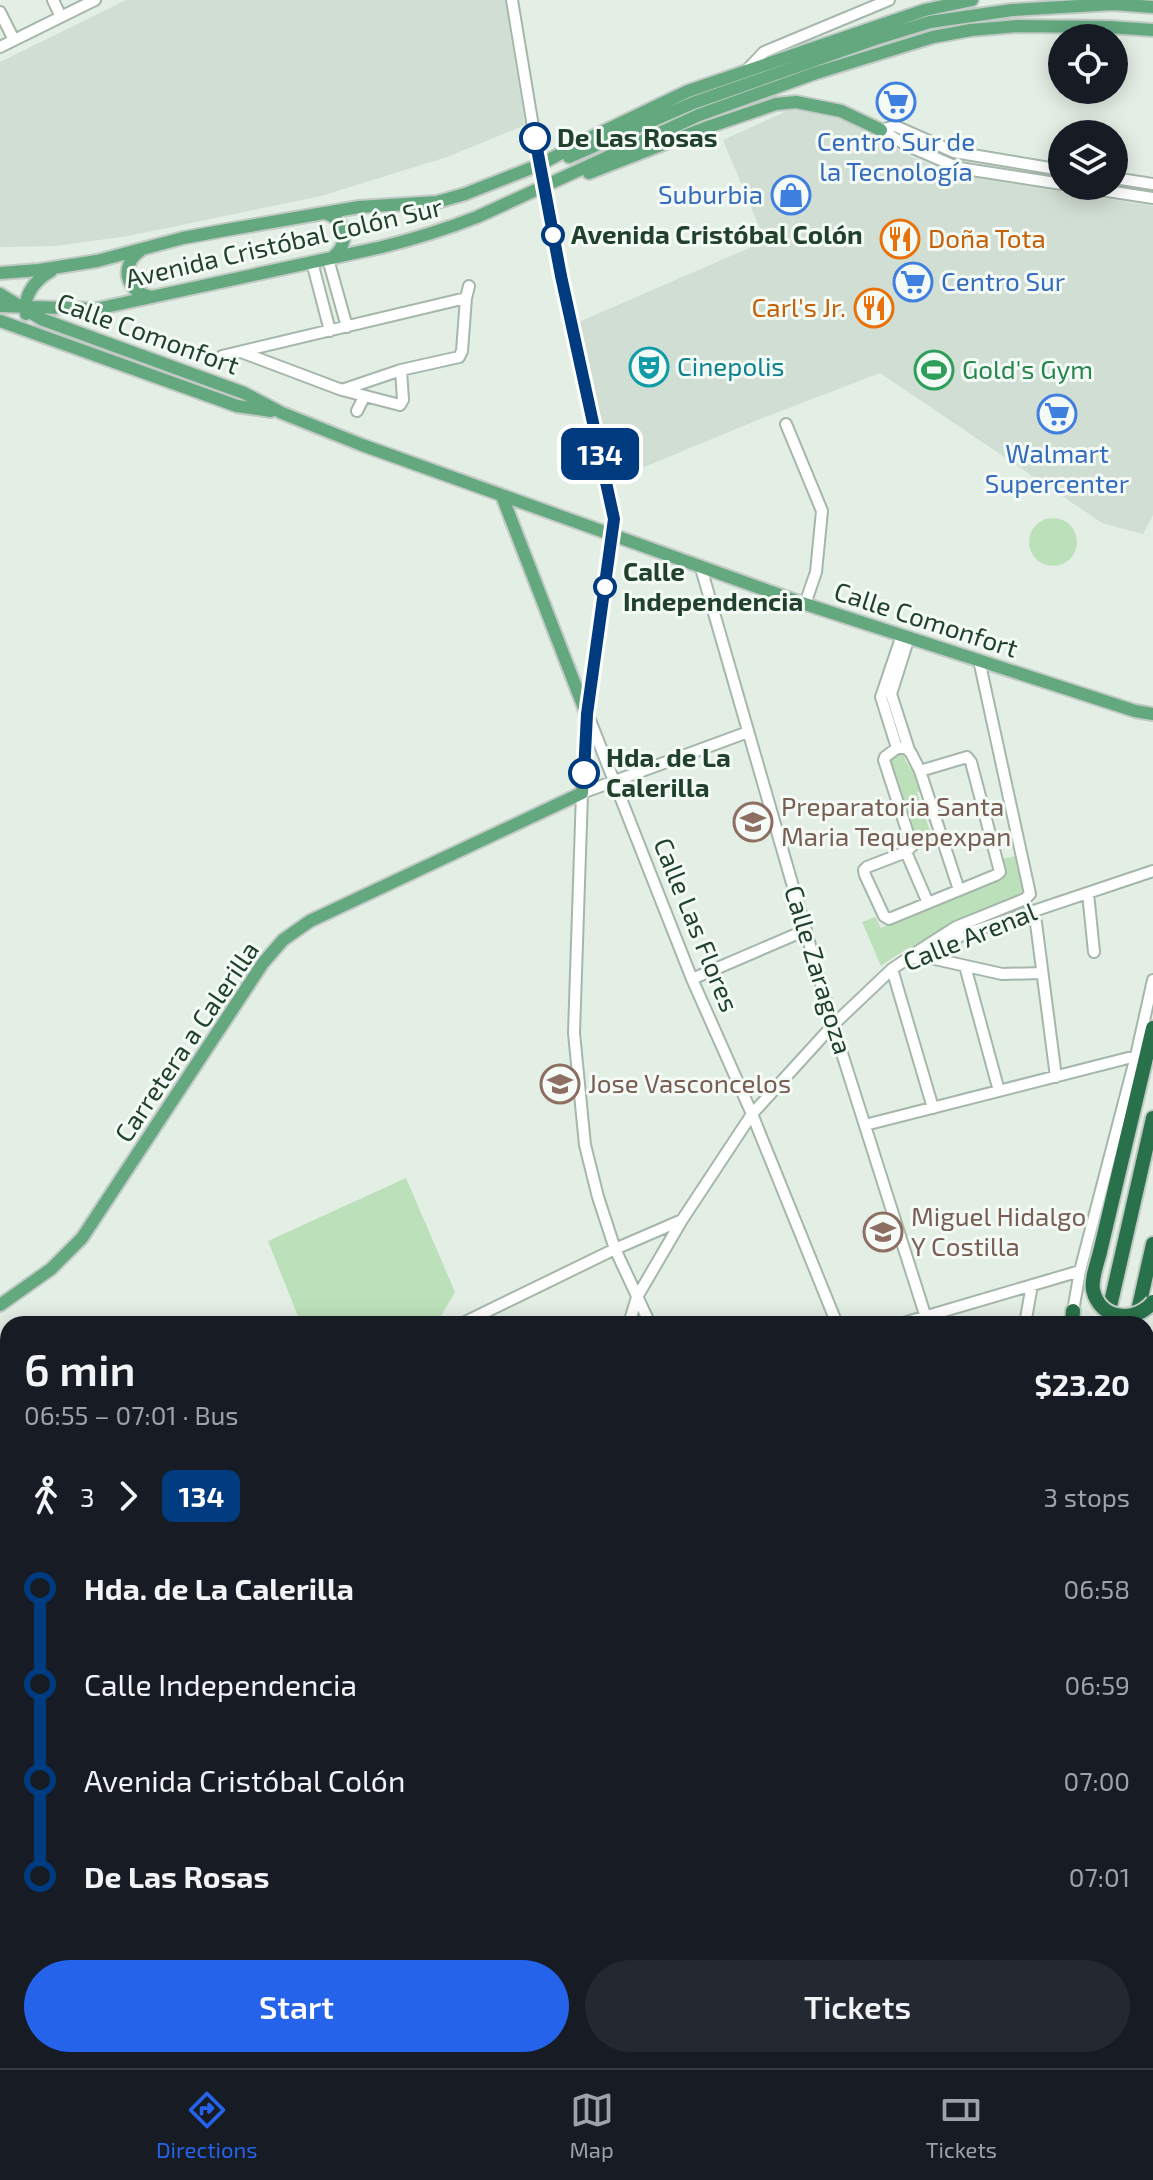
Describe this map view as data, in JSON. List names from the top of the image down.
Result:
{
  "streets": {
    "main road": [
      "Avenida Cristóbal Colón Sur",
      "Calle Comonfort",
      "Calle Las Flores",
      "Carretera a Calerilla"
    ],
    "street": ["Calle Arenal", "Calle Zaragoza"]
  },
  "crossings": [
    ["Avenida Cristóbal Colón Sur", "Calle Comonfort"],
    ["Calle Comonfort", "Calle Las Flores"],
    ["Calle Comonfort", "Calle Zaragoza"],
    ["Calle Las Flores", "Calle Arenal"],
    ["Calle Arenal", "Calle Zaragoza"]
  ],
  "places": {
    "supermarket": ["Centro Sur de la Tecnología", "Centro Sur", "Walmart Supercenter"],
    "other": [
      "De Las Rosas",
      "Avenida Cristóbal Colón",
      "Calle Independencia",
      "Hda. de La Calerilla"
    ],
    "shop": ["Suburbia"],
    "restaurant": ["Doña Tota", "Carl's Jr."],
    "theatre": ["Cinepolis"],
    "sports": ["Gold's Gym"],
    "school or university": ["Preparatoria Santa Maria Tequepexpan", "Jose Vasconcelos", "Miguel Hidalgo Y Costilla"]
  },
  "lines": ["bus line 134"],
  "page": {
    "on_map": "134",
    "heading": ["6 min", "06:55 – 07:01 · Bus", "$23.20"],
    "legs": ["3", "134", "3 stops"],
    "list": [
      {
        "name": "Hda. de La Calerilla",
        "value": "06:58"
      },
      {
        "name": "Calle Independencia",
        "value": "06:59"
      },
      {
        "name": "Avenida Cristóbal Colón",
        "value": "07:00"
      },
      {
        "name": "De Las Rosas",
        "value": "07:01"
      }
    ],
    "buttons": ["Start", "Tickets"],
    "tabs": ["Directions", "Map", "Tickets"]
  }
}
